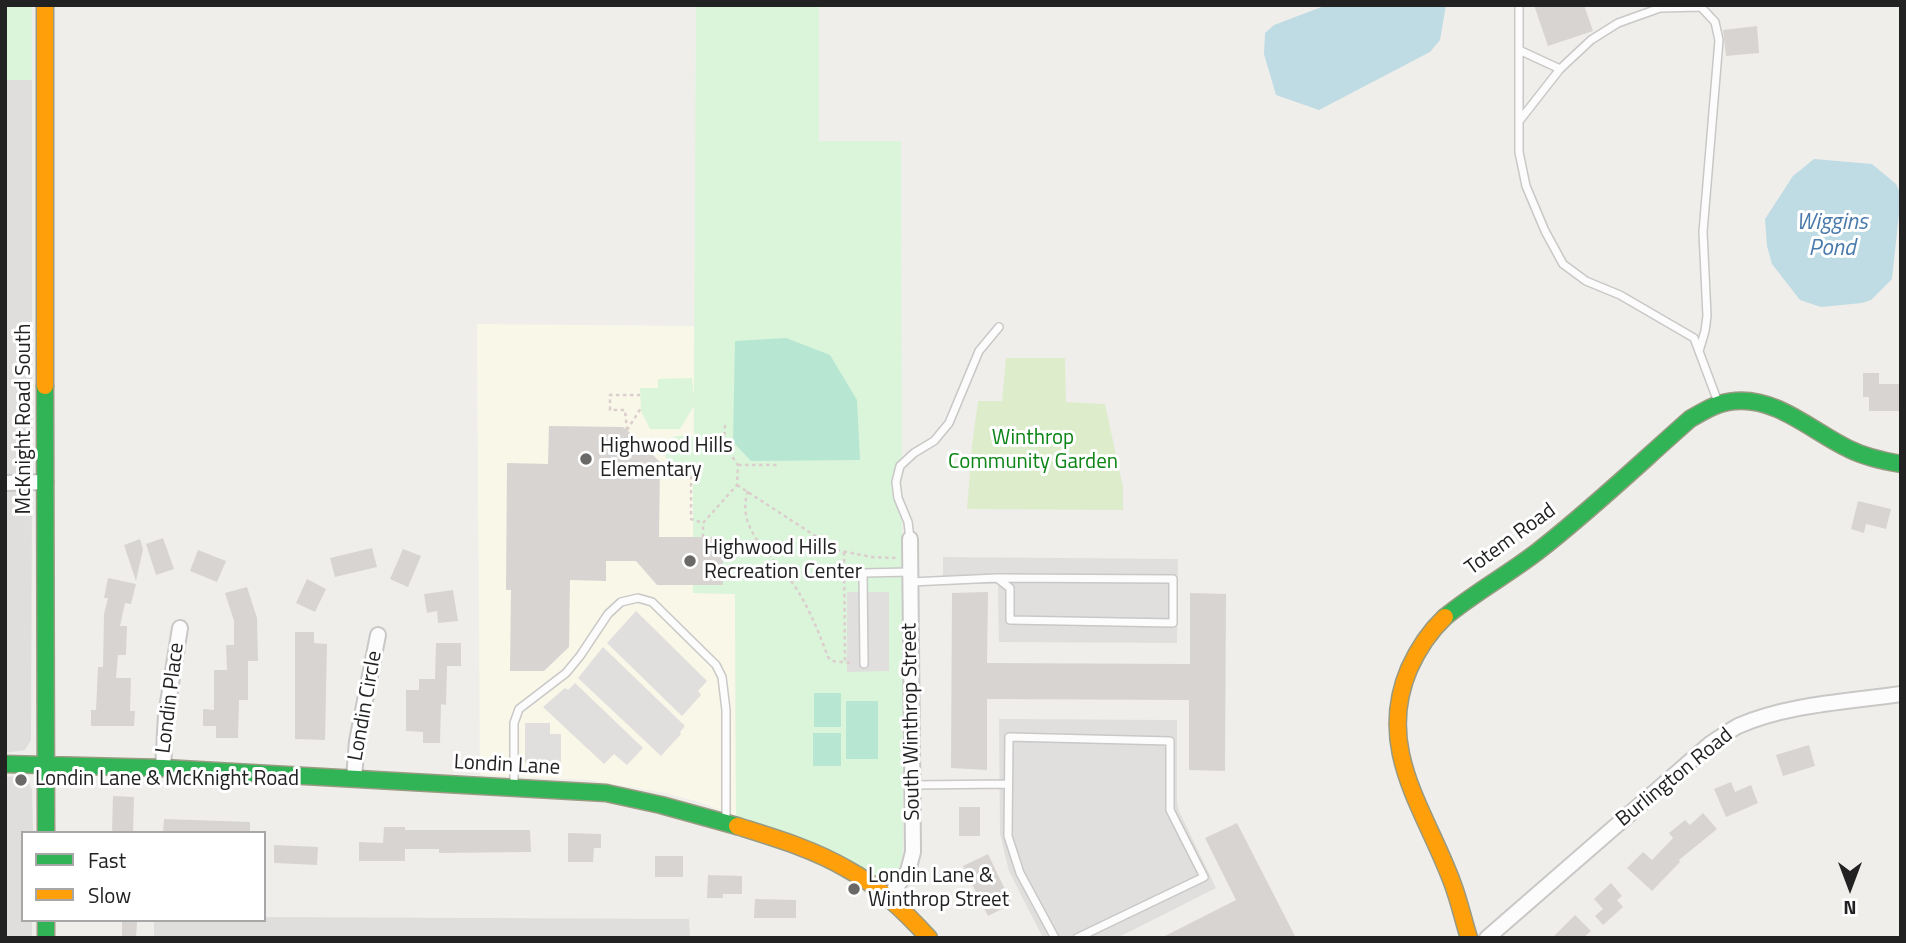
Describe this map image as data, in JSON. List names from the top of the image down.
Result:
{
  "streets": {
    "street": [
      "McKnight Road South",
      "Totem Road",
      "Londin Place",
      "Londin Circle",
      "South Winthrop Street",
      "Londin Lane",
      "Burlington Road"
    ]
  },
  "crossings": [
    ["McKnight Road South", "Londin Lane"],
    ["Londin Place", "Londin Lane"],
    ["Londin Circle", "Londin Lane"],
    ["South Winthrop Street", "Londin Lane"]
  ],
  "water": ["Wiggins Pond"],
  "parks": ["Winthrop Community Garden"],
  "places": [
    "Highwood Hills Elementary",
    "Highwood Hills Recreation Center",
    "Londin Lane & McKnight Road",
    "Londin Lane & Winthrop Street"
  ],
  "legend": ["Fast", "Slow"],
  "north": "bottom"
}
